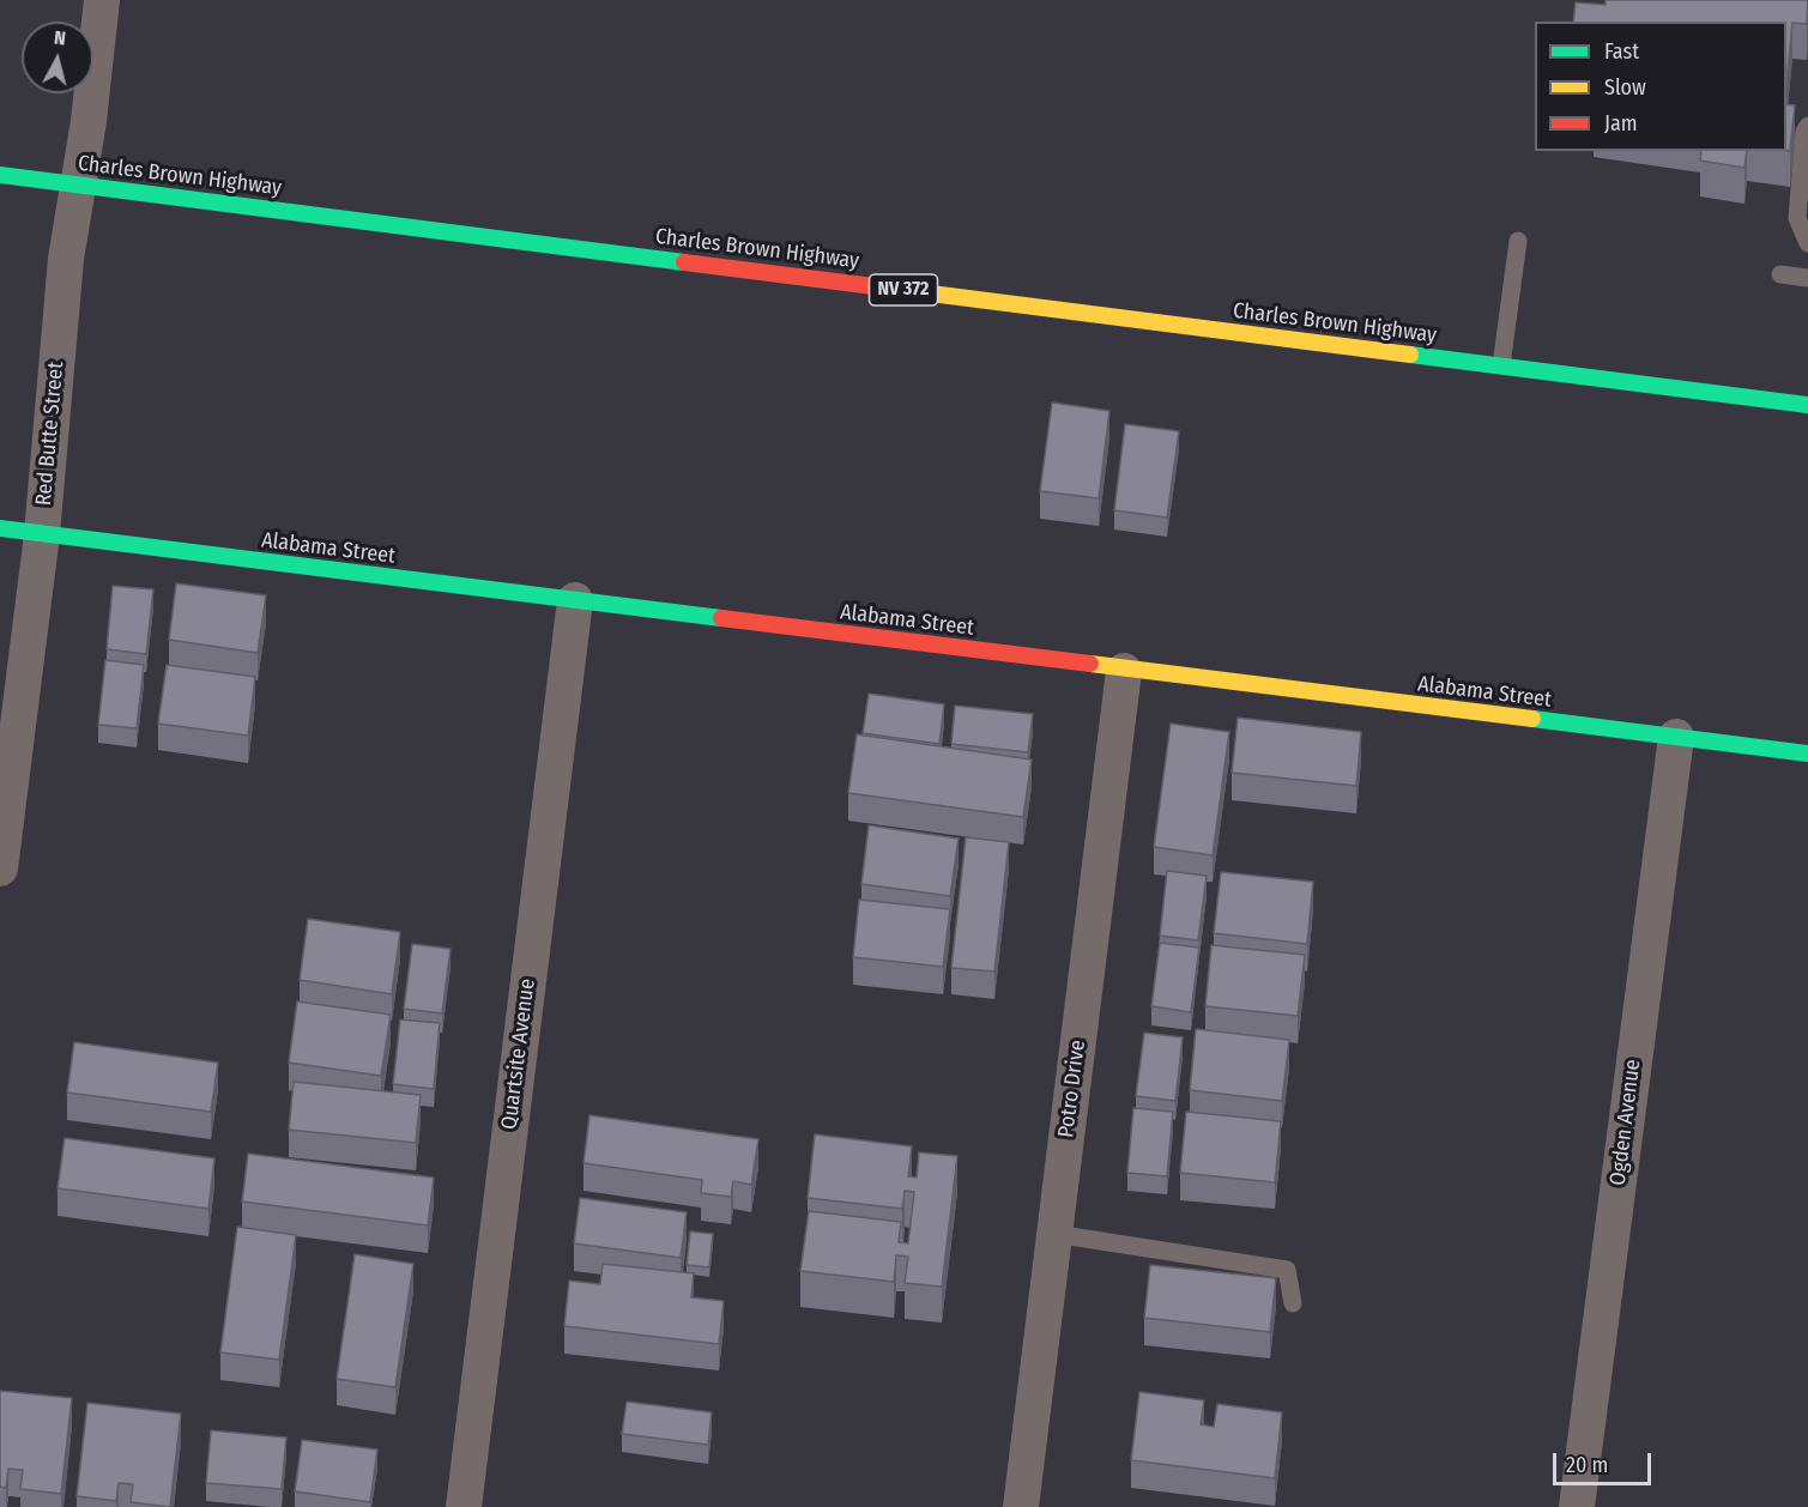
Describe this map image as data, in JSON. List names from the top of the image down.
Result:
{
  "streets": {
    "street": [
      "Charles Brown Highway",
      "NV 372",
      "Red Butte Street",
      "Alabama Street",
      "Quartsite Avenue",
      "Potro Drive",
      "Ogden Avenue"
    ]
  },
  "crossings": [
    ["Charles Brown Highway", "Red Butte Street"],
    ["Red Butte Street", "Alabama Street"],
    ["Alabama Street", "Quartsite Avenue"],
    ["Alabama Street", "Potro Drive"],
    ["Alabama Street", "Ogden Avenue"]
  ],
  "legend": ["Fast", "Slow", "Jam"],
  "scale_bar": "20 m",
  "north": "top"
}
